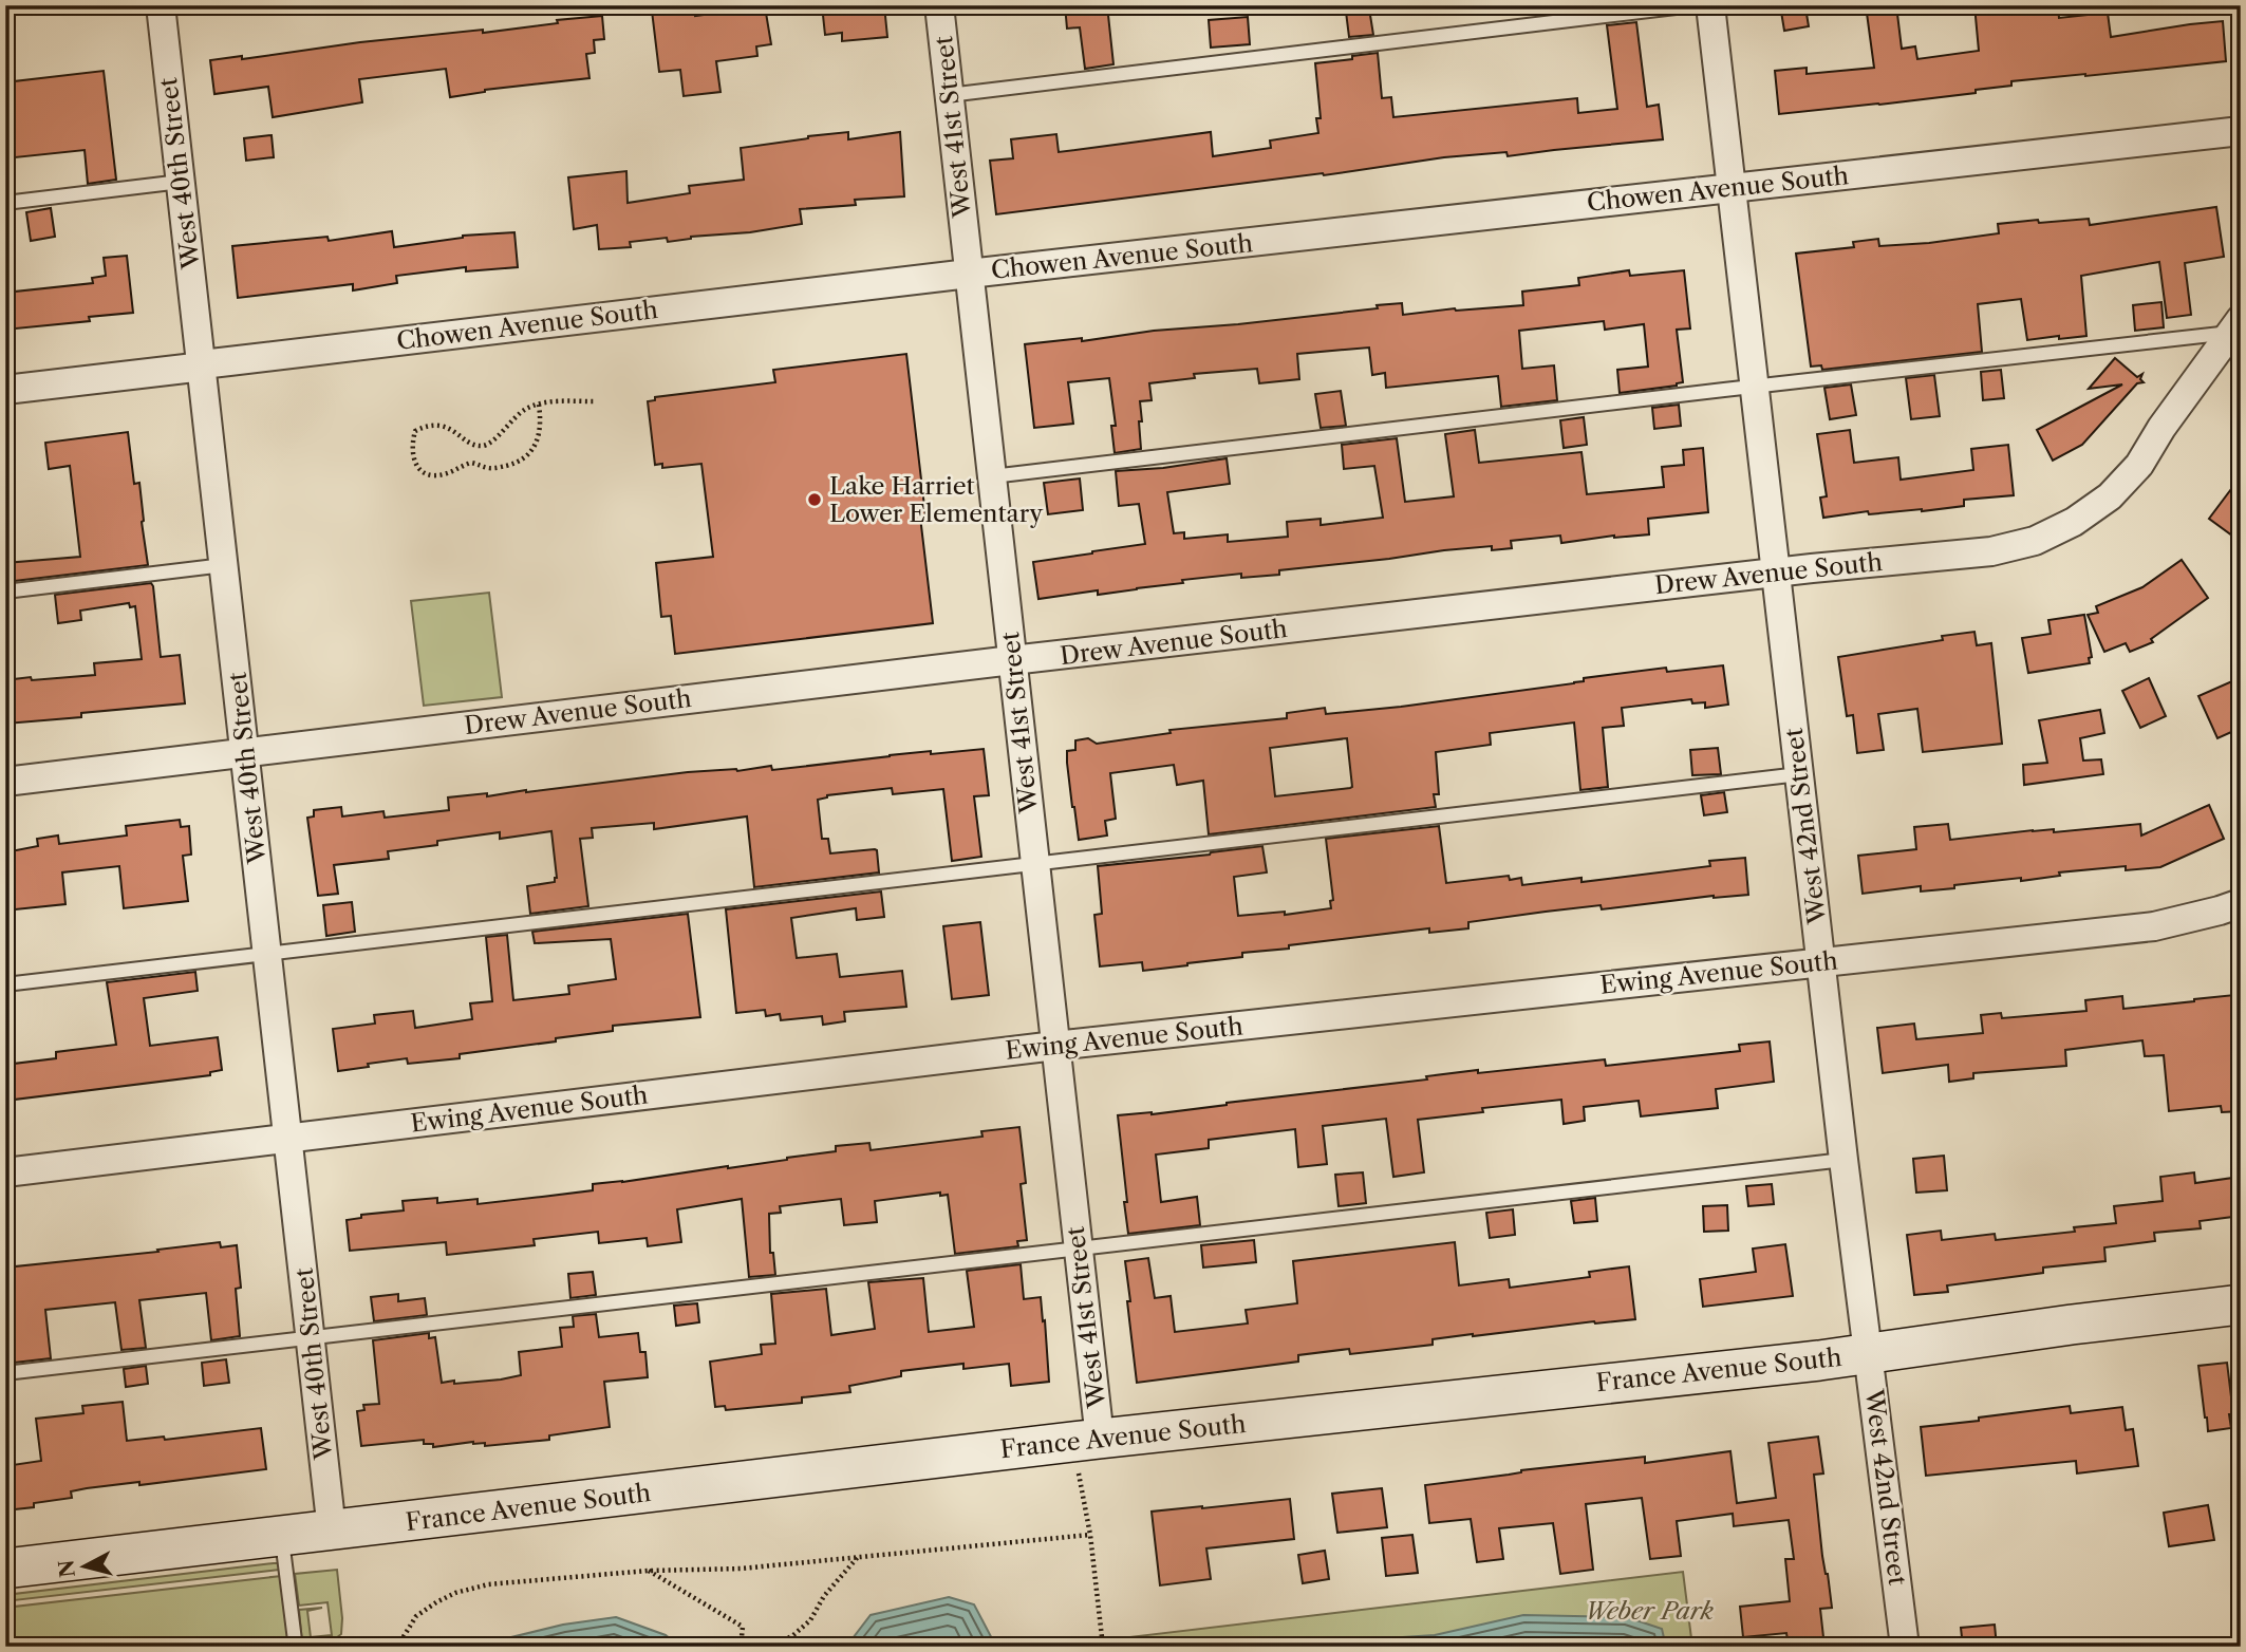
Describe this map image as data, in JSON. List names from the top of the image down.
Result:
{
  "streets": {
    "main road": ["France Avenue South"],
    "street": [
      "West 41st Street",
      "West 40th Street",
      "Chowen Avenue South",
      "Drew Avenue South",
      "West 42nd Street",
      "Ewing Avenue South"
    ]
  },
  "crossings": [
    ["West 41st Street", "Chowen Avenue South"],
    ["West 41st Street", "Drew Avenue South"],
    ["West 41st Street", "Ewing Avenue South"],
    ["West 41st Street", "France Avenue South"],
    ["West 40th Street", "Chowen Avenue South"],
    ["West 40th Street", "Drew Avenue South"],
    ["West 40th Street", "Ewing Avenue South"],
    ["West 40th Street", "France Avenue South"],
    ["Chowen Avenue South", "West 42nd Street"],
    ["Drew Avenue South", "West 42nd Street"],
    ["West 42nd Street", "Ewing Avenue South"],
    ["West 42nd Street", "France Avenue South"]
  ],
  "parks": ["Weber Park"],
  "places": ["Lake Harriet Lower Elementary"],
  "north": "left"
}
